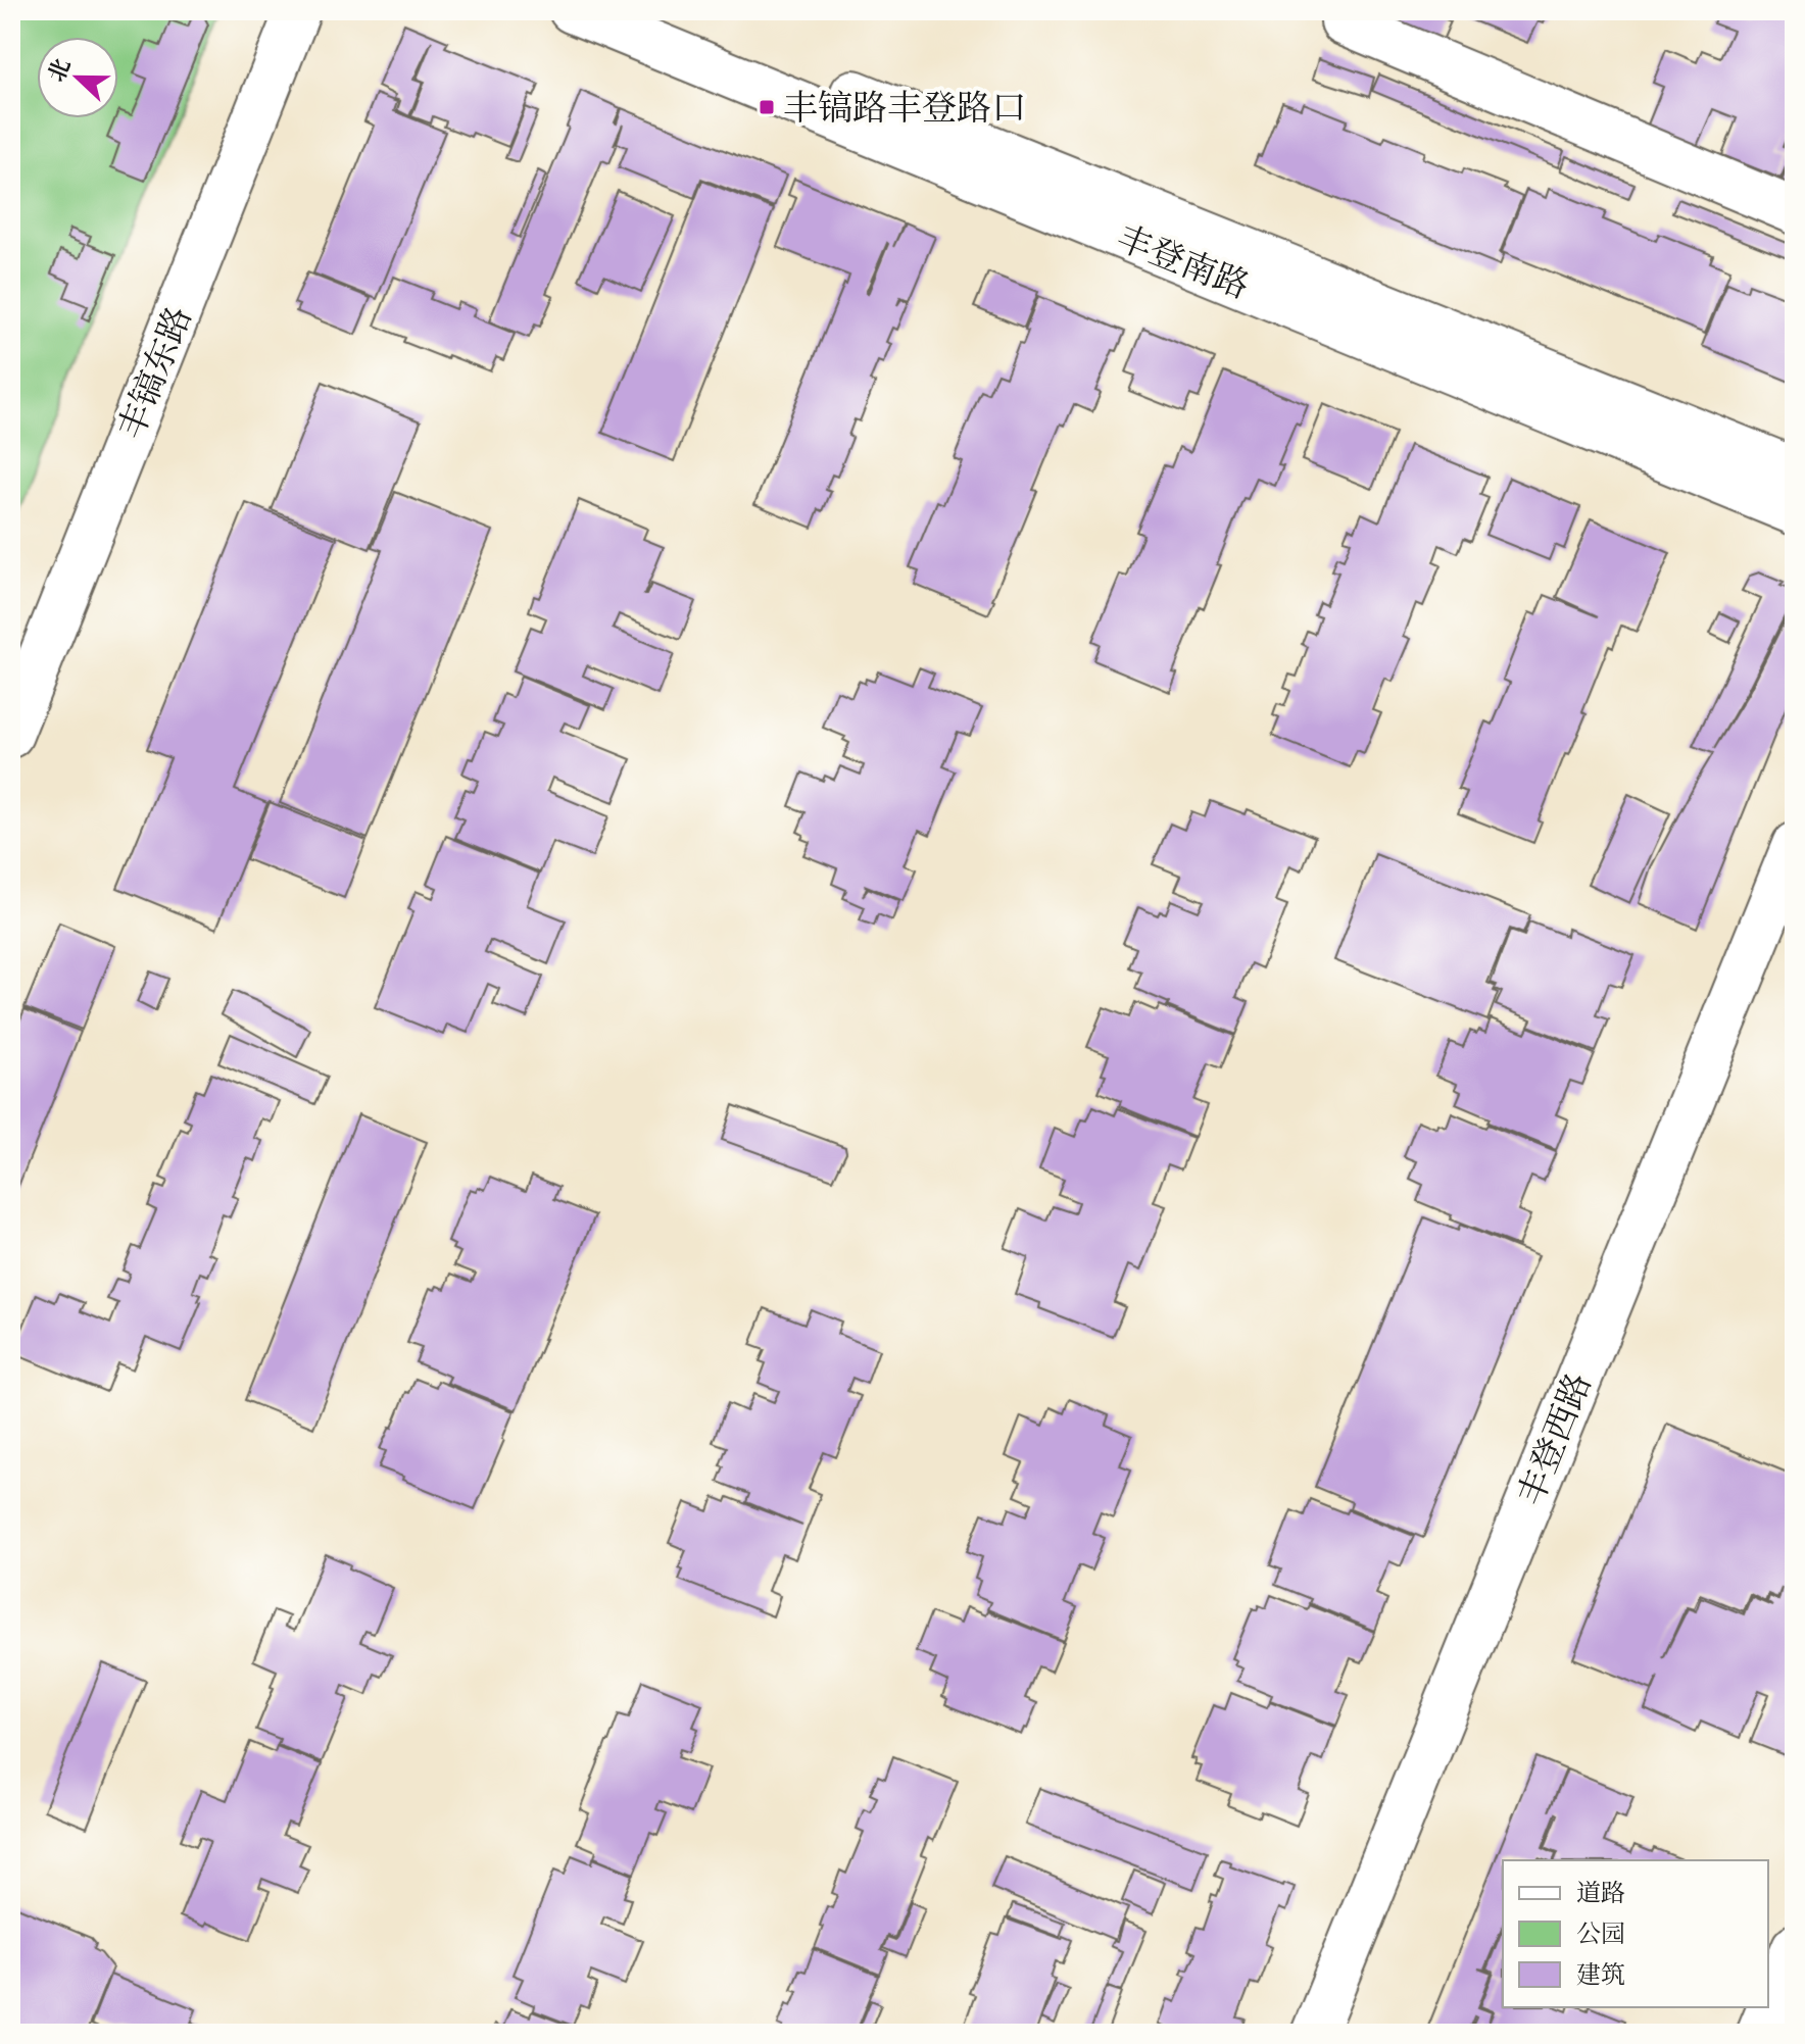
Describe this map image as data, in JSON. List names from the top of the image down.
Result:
{
  "streets": {
    "street": ["丰登南路", "丰镐东路", "丰登西路"]
  },
  "places": {
    "transit": ["丰镐路丰登路口"]
  },
  "legend": ["道路", "公园", "建筑"],
  "north": "left"
}
